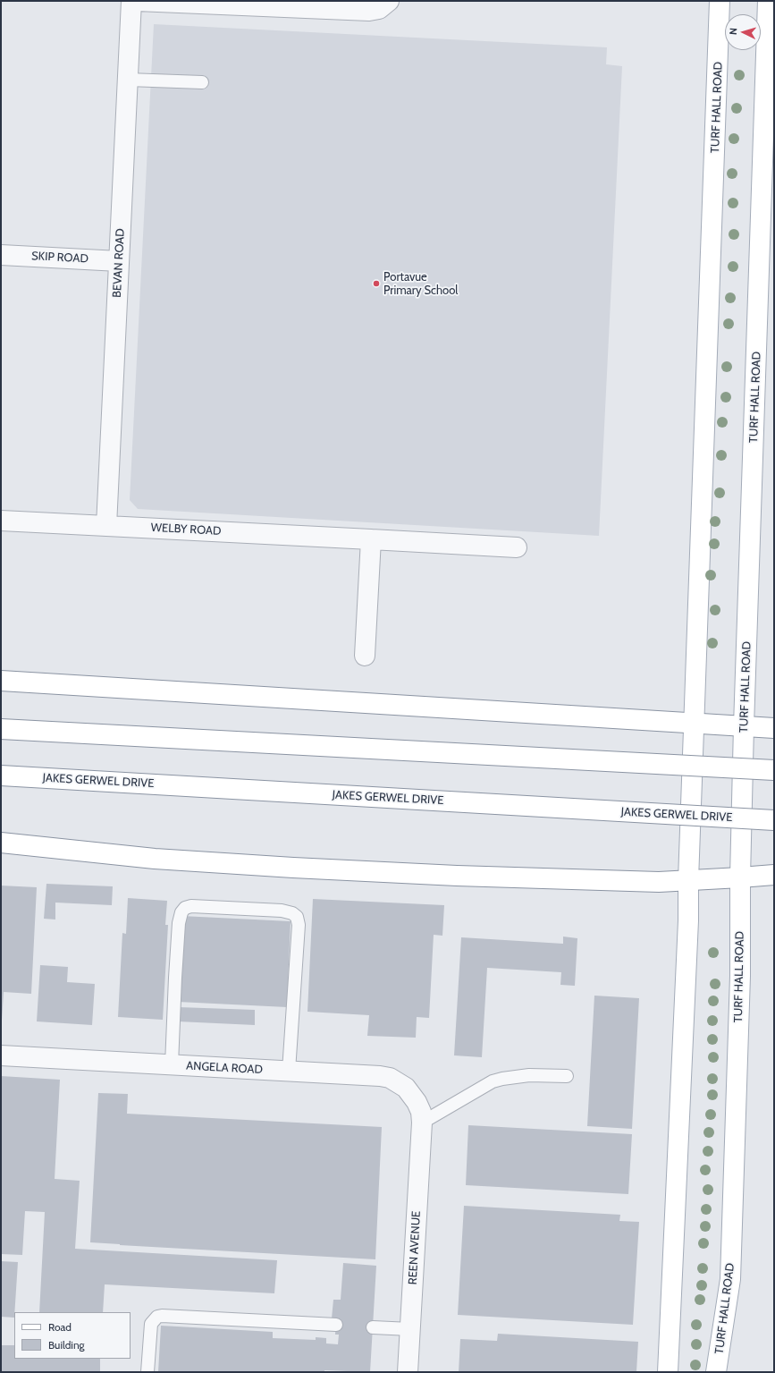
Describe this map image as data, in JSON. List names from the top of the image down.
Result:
{
  "streets": {
    "main road": ["TURF HALL ROAD", "JAKES GERWEL DRIVE"],
    "street": [
      "SKIP ROAD",
      "BEVAN ROAD",
      "WELBY ROAD",
      "ANGELA ROAD",
      "REEN AVENUE"
    ]
  },
  "crossings": [
    ["SKIP ROAD", "BEVAN ROAD"],
    ["BEVAN ROAD", "WELBY ROAD"],
    ["ANGELA ROAD", "REEN AVENUE"]
  ],
  "places": ["Portavue Primary School"],
  "legend": ["Road", "Building"],
  "north": "left"
}
